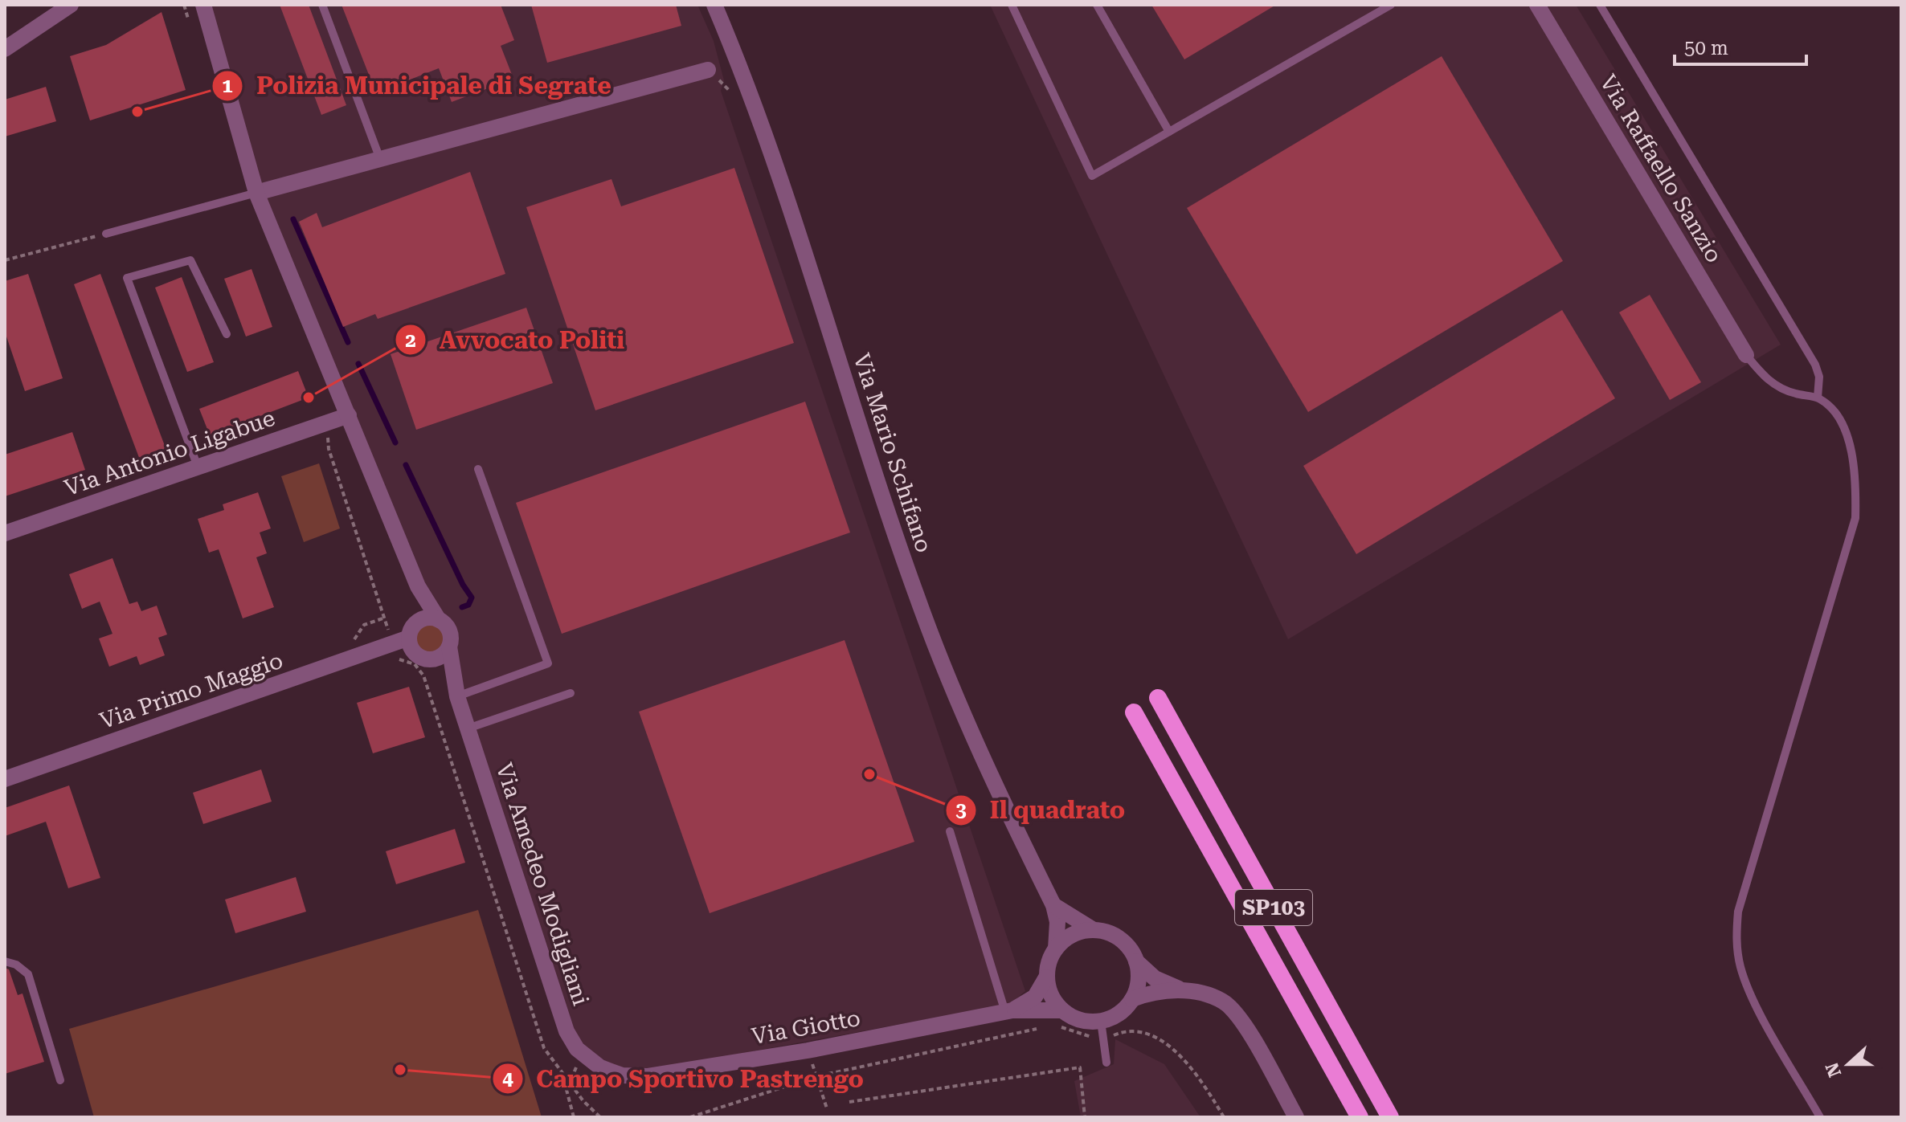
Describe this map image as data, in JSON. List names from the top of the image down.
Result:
{
  "streets": {
    "highway": ["SP103"],
    "street": [
      "Via Raffaello Sanzio",
      "Via Antonio Ligabue",
      "Via Mario Schifano",
      "Via Primo Maggio",
      "Via Amedeo Modigliani",
      "Via Giotto"
    ]
  },
  "crossings": [
    ["Via Mario Schifano", "Via Giotto"],
    ["Via Amedeo Modigliani", "Via Giotto"]
  ],
  "places": [
    "Polizia Municipale di Segrate",
    "Avvocato Politi",
    "Il quadrato",
    "Campo Sportivo Pastrengo"
  ],
  "scale_bar": "50 m",
  "north": "left"
}
